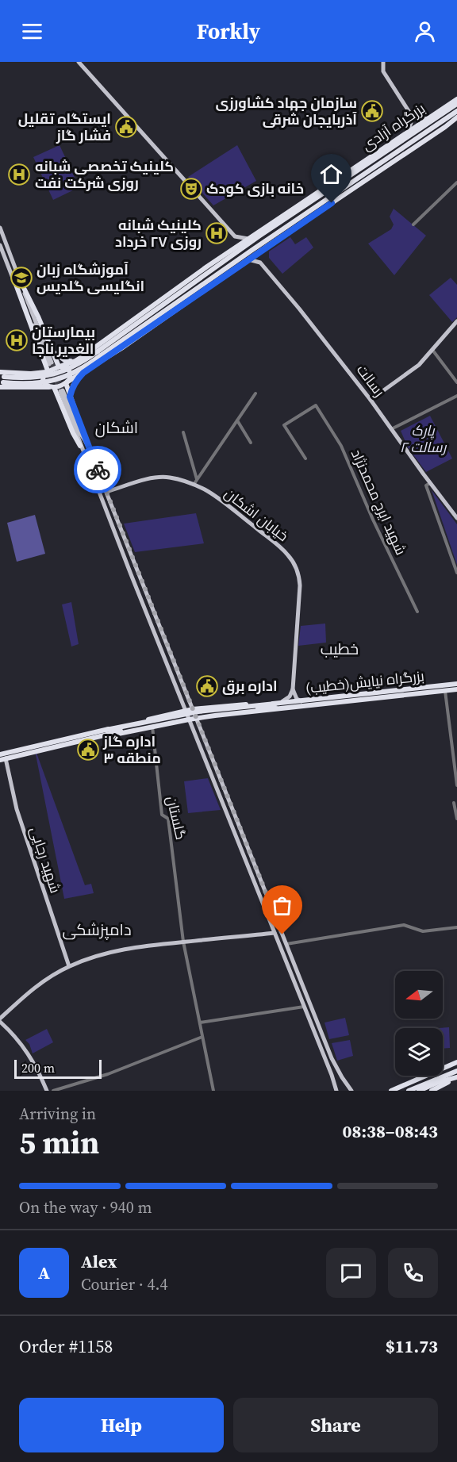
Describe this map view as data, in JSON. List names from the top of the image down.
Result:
{
  "streets": {
    "highway": ["بزرگراه آزادی", "بزرگراه نیایش(خطیب)"],
    "main road": ["رسالت", "خیابان اشکان", "شهید رجایی"],
    "street": ["شهید ایرج محمدنژاد", "گلستان"]
  },
  "districts": ["اشکان", "خطیب", "دامپزشکی"],
  "parks": ["پارک رسالت ۲"],
  "places": {
    "public building": [
      "سازمان جهاد کشاورزی آذربایجان شرقی",
      "ایستگاه تقلیل فشار گاز",
      "اداره برق",
      "اداره گاز منطقه ۳"
    ],
    "hospital": ["کلینیک تخصصی شبانه روزی شرکت نفت", "کلینیک شبانه روزی ۲۷ خرداد", "بیمارستان الغدیر ناجا"],
    "theatre": ["خانه بازی کودک"],
    "school or university": ["آموزشگاه زبان انگلیسی گلدیس"]
  },
  "scale_bar": "200 m",
  "north": "left",
  "page": {
    "header": "Forkly",
    "scale": "200 m",
    "heading": ["5 min", "Arriving in", "08:38–08:43"],
    "panel": [
      "Alex",
      "Courier · 4.4",
      "Order #1158",
      "$11.73"
    ],
    "bar": "On the way · 940 m",
    "round": "A",
    "buttons": ["Help", "Share"]
  }
}
